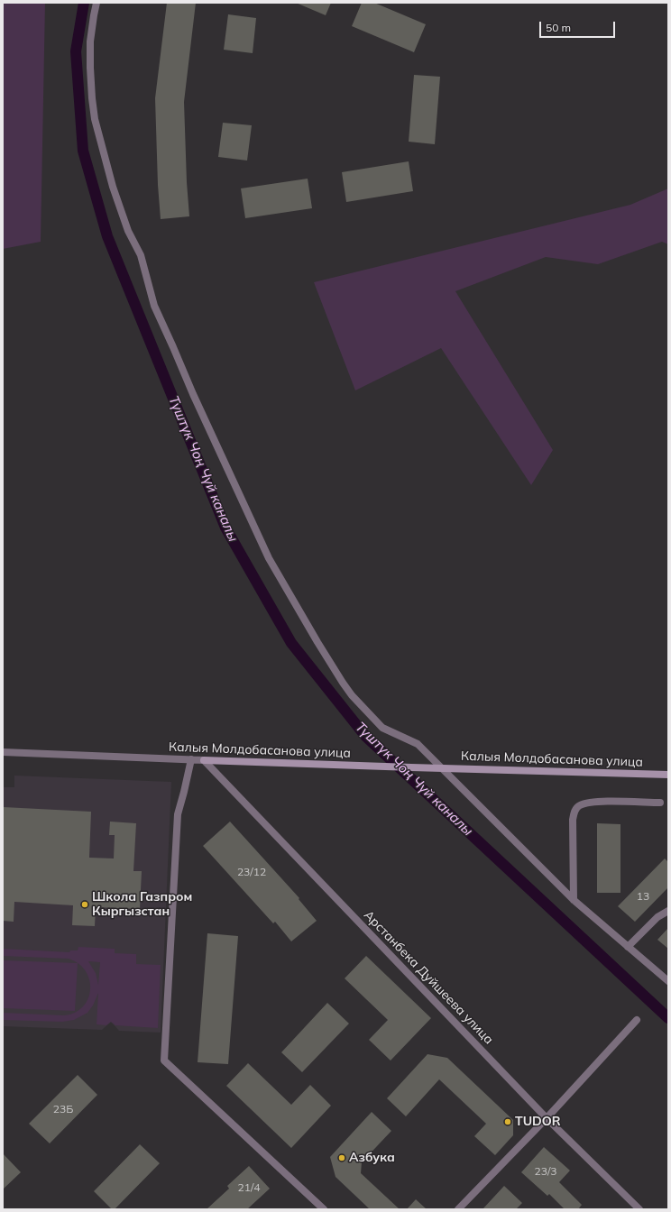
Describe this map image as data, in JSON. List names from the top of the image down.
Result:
{
  "streets": {
    "street": ["Калыя Молдобасанова улица", "Арстанбека Дуйшеева улица"]
  },
  "crossings": [
    ["Калыя Молдобасанова улица", "Арстанбека Дуйшеева улица"]
  ],
  "water": ["Түштүк Чоң Чүй каналы"],
  "places": ["Школа Газпром Кыргызстан", "TUDOR", "Азбука"],
  "house_numbers": [
    "23/12",
    "13",
    "23Б",
    "23/3",
    "21/4"
  ],
  "scale_bar": "50 m"
}
